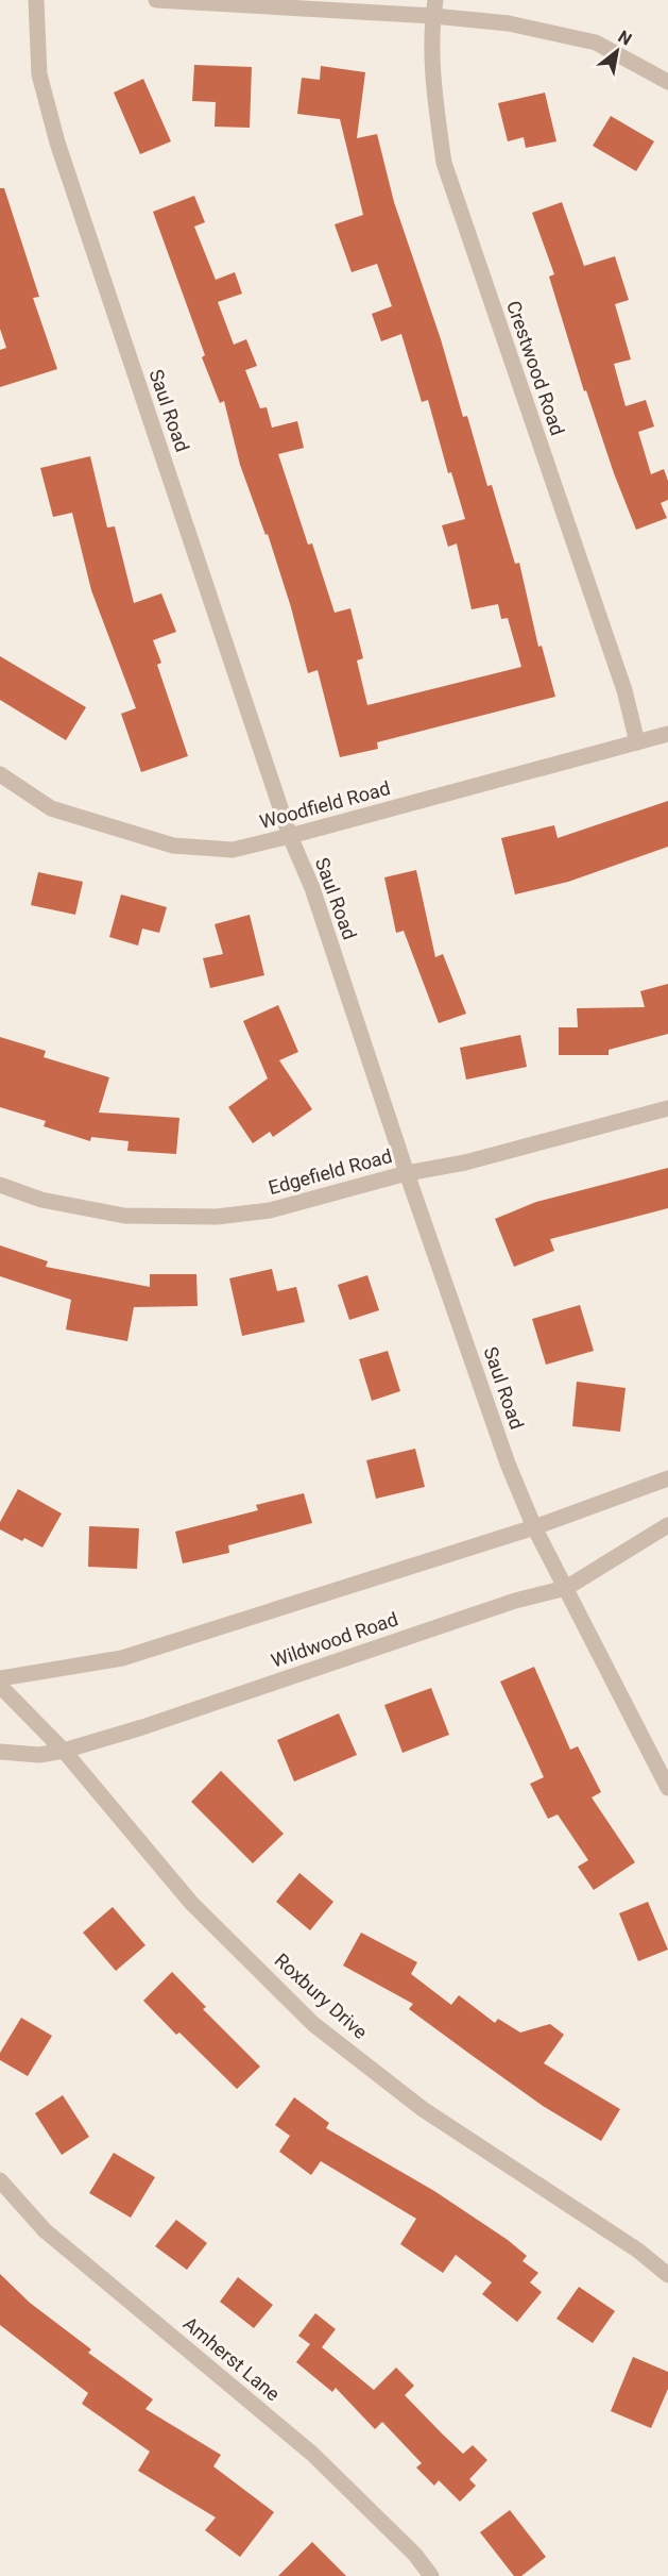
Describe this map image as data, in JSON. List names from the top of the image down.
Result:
{
  "streets": {
    "street": [
      "Crestwood Road",
      "Saul Road",
      "Woodfield Road",
      "Edgefield Road",
      "Wildwood Road",
      "Roxbury Drive",
      "Amherst Lane"
    ]
  },
  "crossings": [
    ["Crestwood Road", "Woodfield Road"],
    ["Saul Road", "Woodfield Road"],
    ["Saul Road", "Edgefield Road"],
    ["Saul Road", "Wildwood Road"],
    ["Wildwood Road", "Roxbury Drive"]
  ],
  "north": "top right"
}
